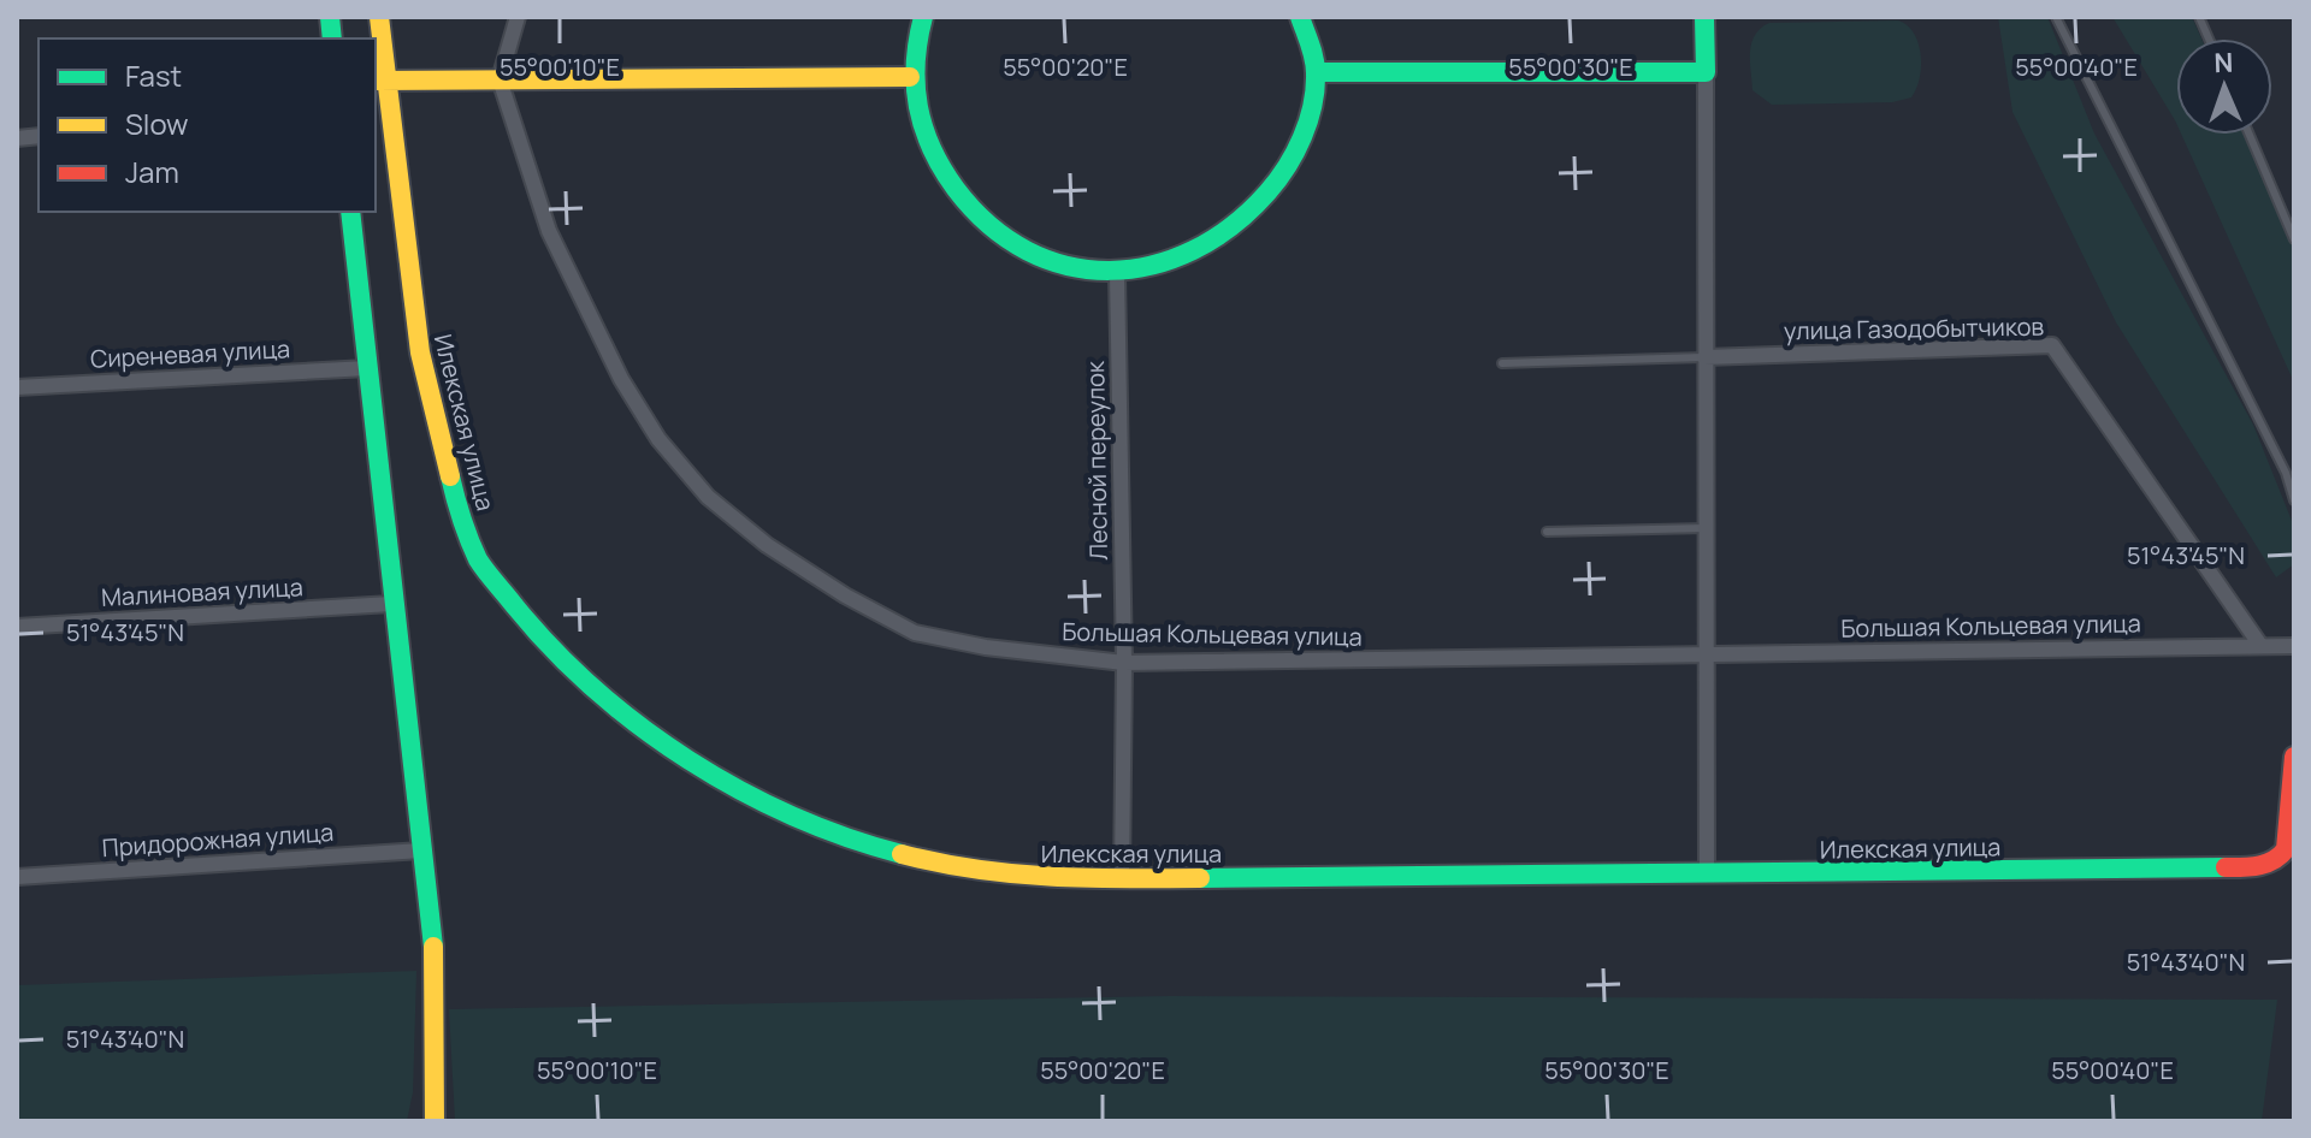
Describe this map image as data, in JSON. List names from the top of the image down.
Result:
{
  "streets": {
    "street": [
      "улица Газодобытчиков",
      "Сиреневая улица",
      "Илекская улица",
      "Лесной переулок",
      "Малиновая улица",
      "Большая Кольцевая улица",
      "Придорожная улица"
    ]
  },
  "crossings": [
    ["улица Газодобытчиков", "Большая Кольцевая улица"],
    ["Илекская улица", "Лесной переулок"],
    ["Лесной переулок", "Большая Кольцевая улица"]
  ],
  "legend": ["Fast", "Slow", "Jam"],
  "north": "top",
  "coordinates": [
    "55°00'10\"E",
    "55°00'20\"E",
    "55°00'30\"E",
    "55°00'40\"E",
    "51°43'45\"N",
    "51°43'40\"N"
  ]
}
